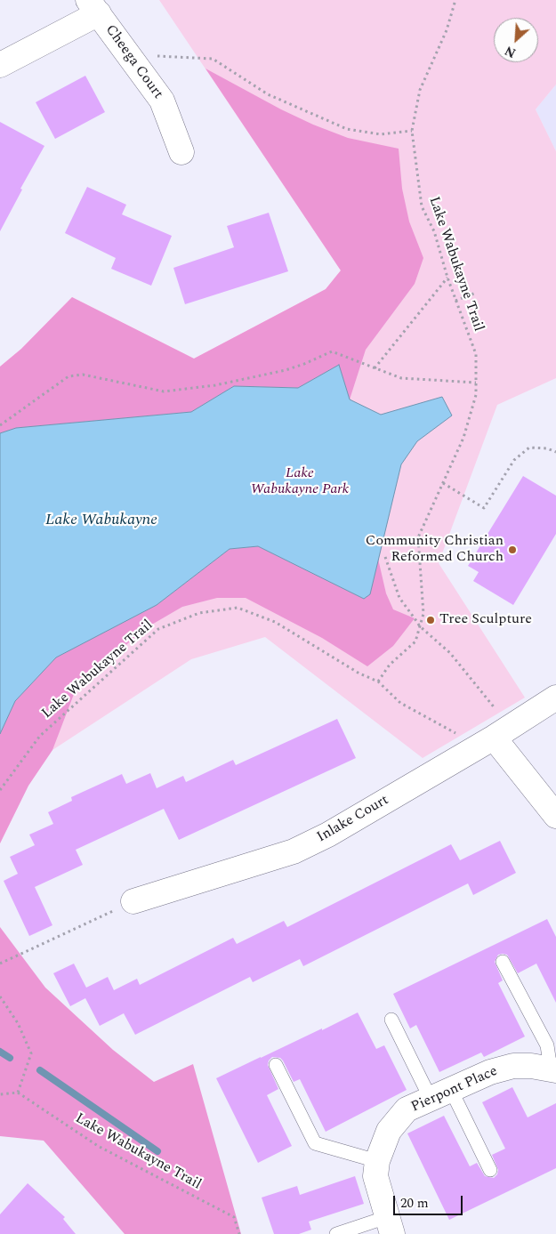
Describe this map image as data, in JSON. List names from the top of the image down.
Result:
{
  "streets": {
    "street": ["Cheega Court", "Inlake Court", "Pierpont Place"],
    "path": ["Lake Wabukayne Trail"]
  },
  "crossings": [
    ["Lake Wabukayne Trail", "Inlake Court"]
  ],
  "water": ["Lake Wabukayne"],
  "parks": ["Lake Wabukayne Park"],
  "places": ["Community Christian Reformed Church", "Tree Sculpture"],
  "scale_bar": "20 m",
  "north": "bottom left"
}
